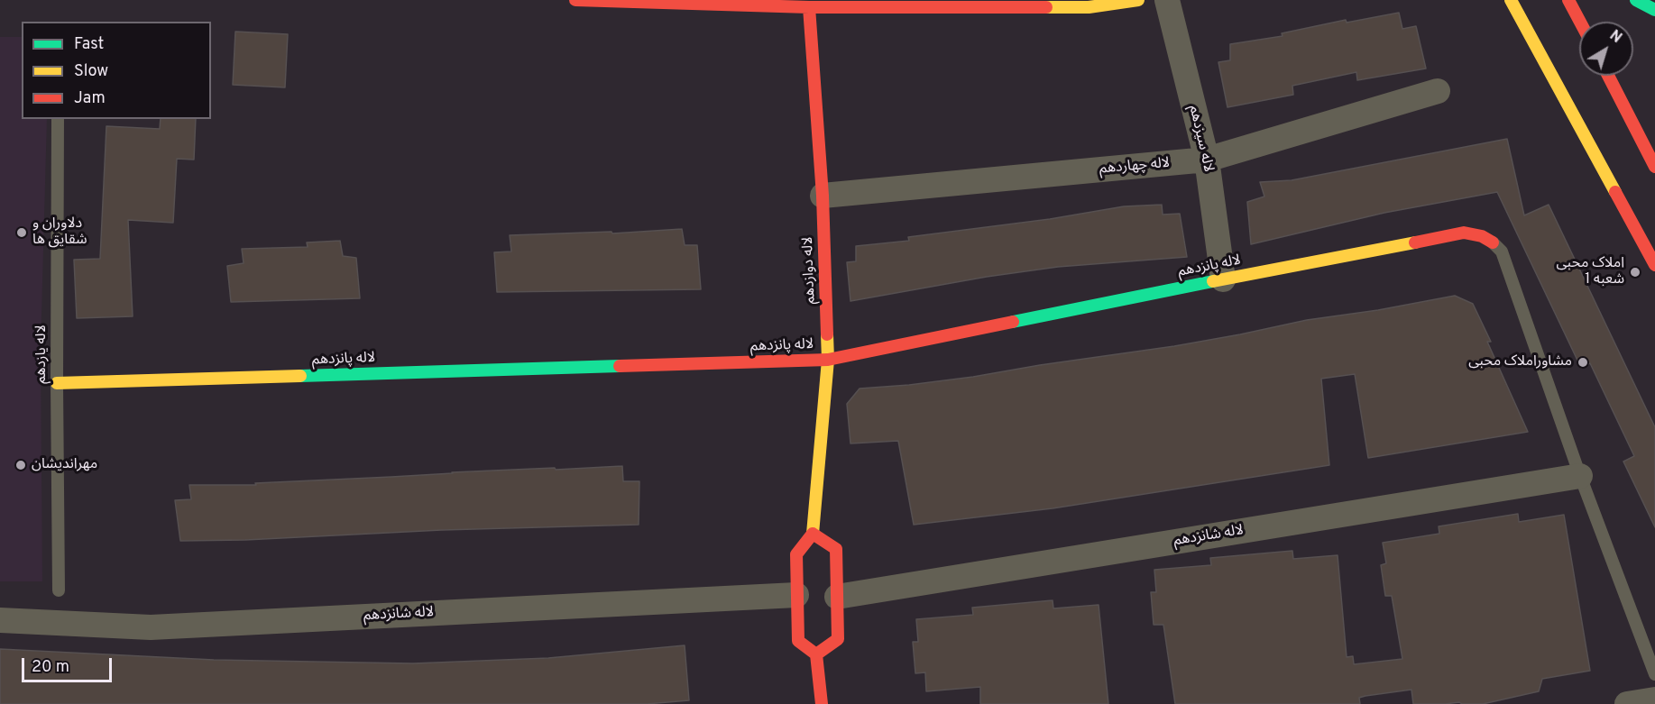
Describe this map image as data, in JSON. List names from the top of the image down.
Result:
{
  "streets": {
    "street": [
      "لاله سیزدهم",
      "لاله چهاردهم",
      "لاله پانزدهم",
      "لاله دوازدهم",
      "لاله شانزدهم"
    ],
    "lane": ["لاله یازدهم"]
  },
  "crossings": [
    ["لاله سیزدهم", "لاله چهاردهم"],
    ["لاله سیزدهم", "لاله پانزدهم"],
    ["لاله چهاردهم", "لاله دوازدهم"],
    ["لاله پانزدهم", "لاله دوازدهم"],
    ["لاله پانزدهم", "لاله یازدهم"]
  ],
  "places": [
    "دلاوران و شقایق ها",
    "املاک محبی شعبه 1",
    "مشاوراملاک محبی",
    "مهراندیشان"
  ],
  "legend": ["Fast", "Slow", "Jam"],
  "scale_bar": "20 m",
  "north": "top right"
}
